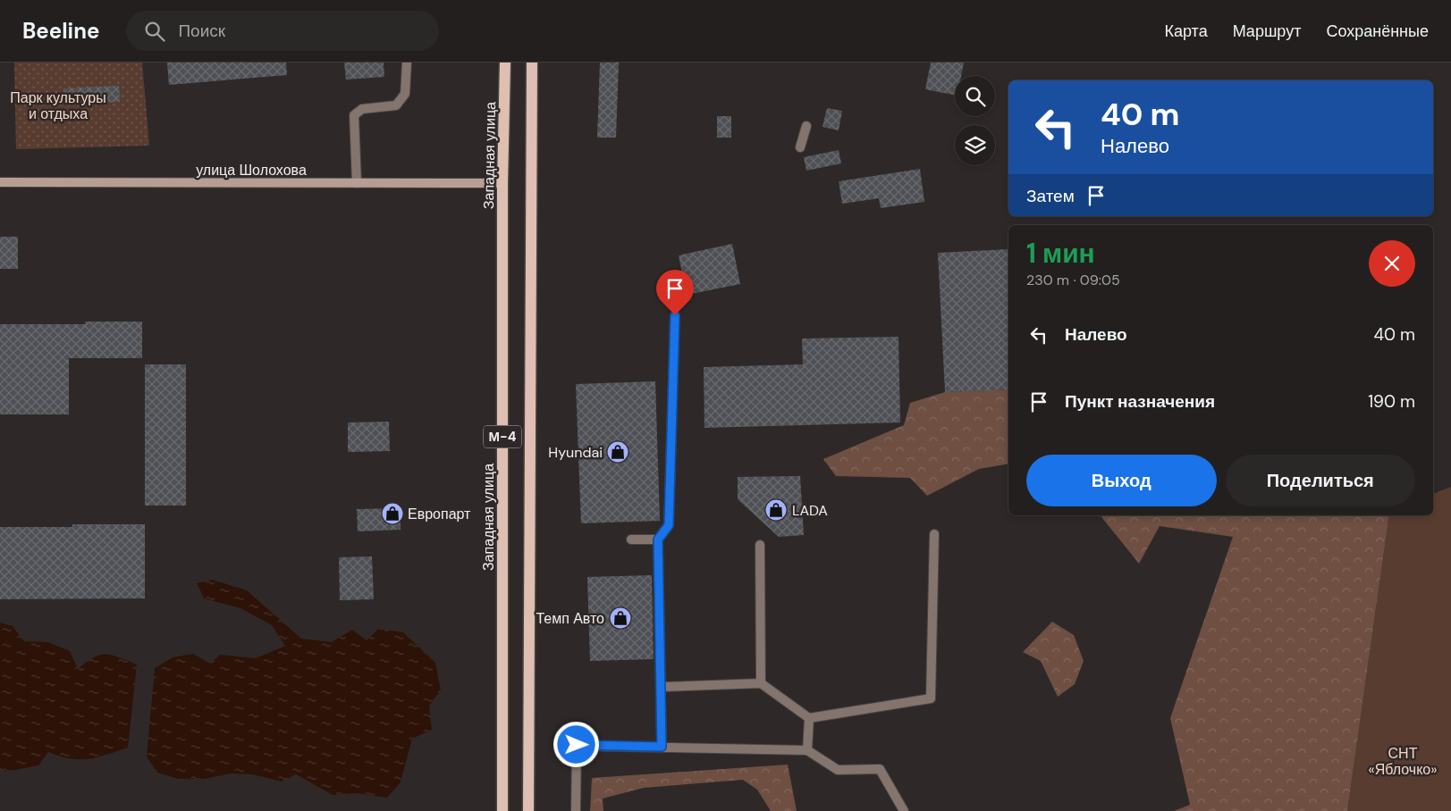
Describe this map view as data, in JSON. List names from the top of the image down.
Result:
{
  "streets": {
    "main road": ["Западная улица", "М-4"],
    "street": ["улица Шолохова"]
  },
  "crossings": [
    ["Западная улица", "улица Шолохова"]
  ],
  "parks": ["Парк культуры и отдыха", "СНТ «Яблочко»"],
  "places": {
    "shop": [
      "Hyundai",
      "LADA",
      "Европарт",
      "Темп Авто"
    ]
  },
  "page": {
    "header": "Beeline",
    "search": "Поиск",
    "nav": ["Карта", "Маршрут", "Сохранённые"],
    "turn": ["40 m", "Налево"],
    "then": "Затем",
    "heading": ["1 мин", "230 m · 09:05"],
    "list": [
      {
        "name": "Налево",
        "value": "40 m"
      },
      {
        "name": "Пункт назначения",
        "value": "190 m"
      }
    ],
    "buttons": ["Выход", "Поделиться"]
  }
}
